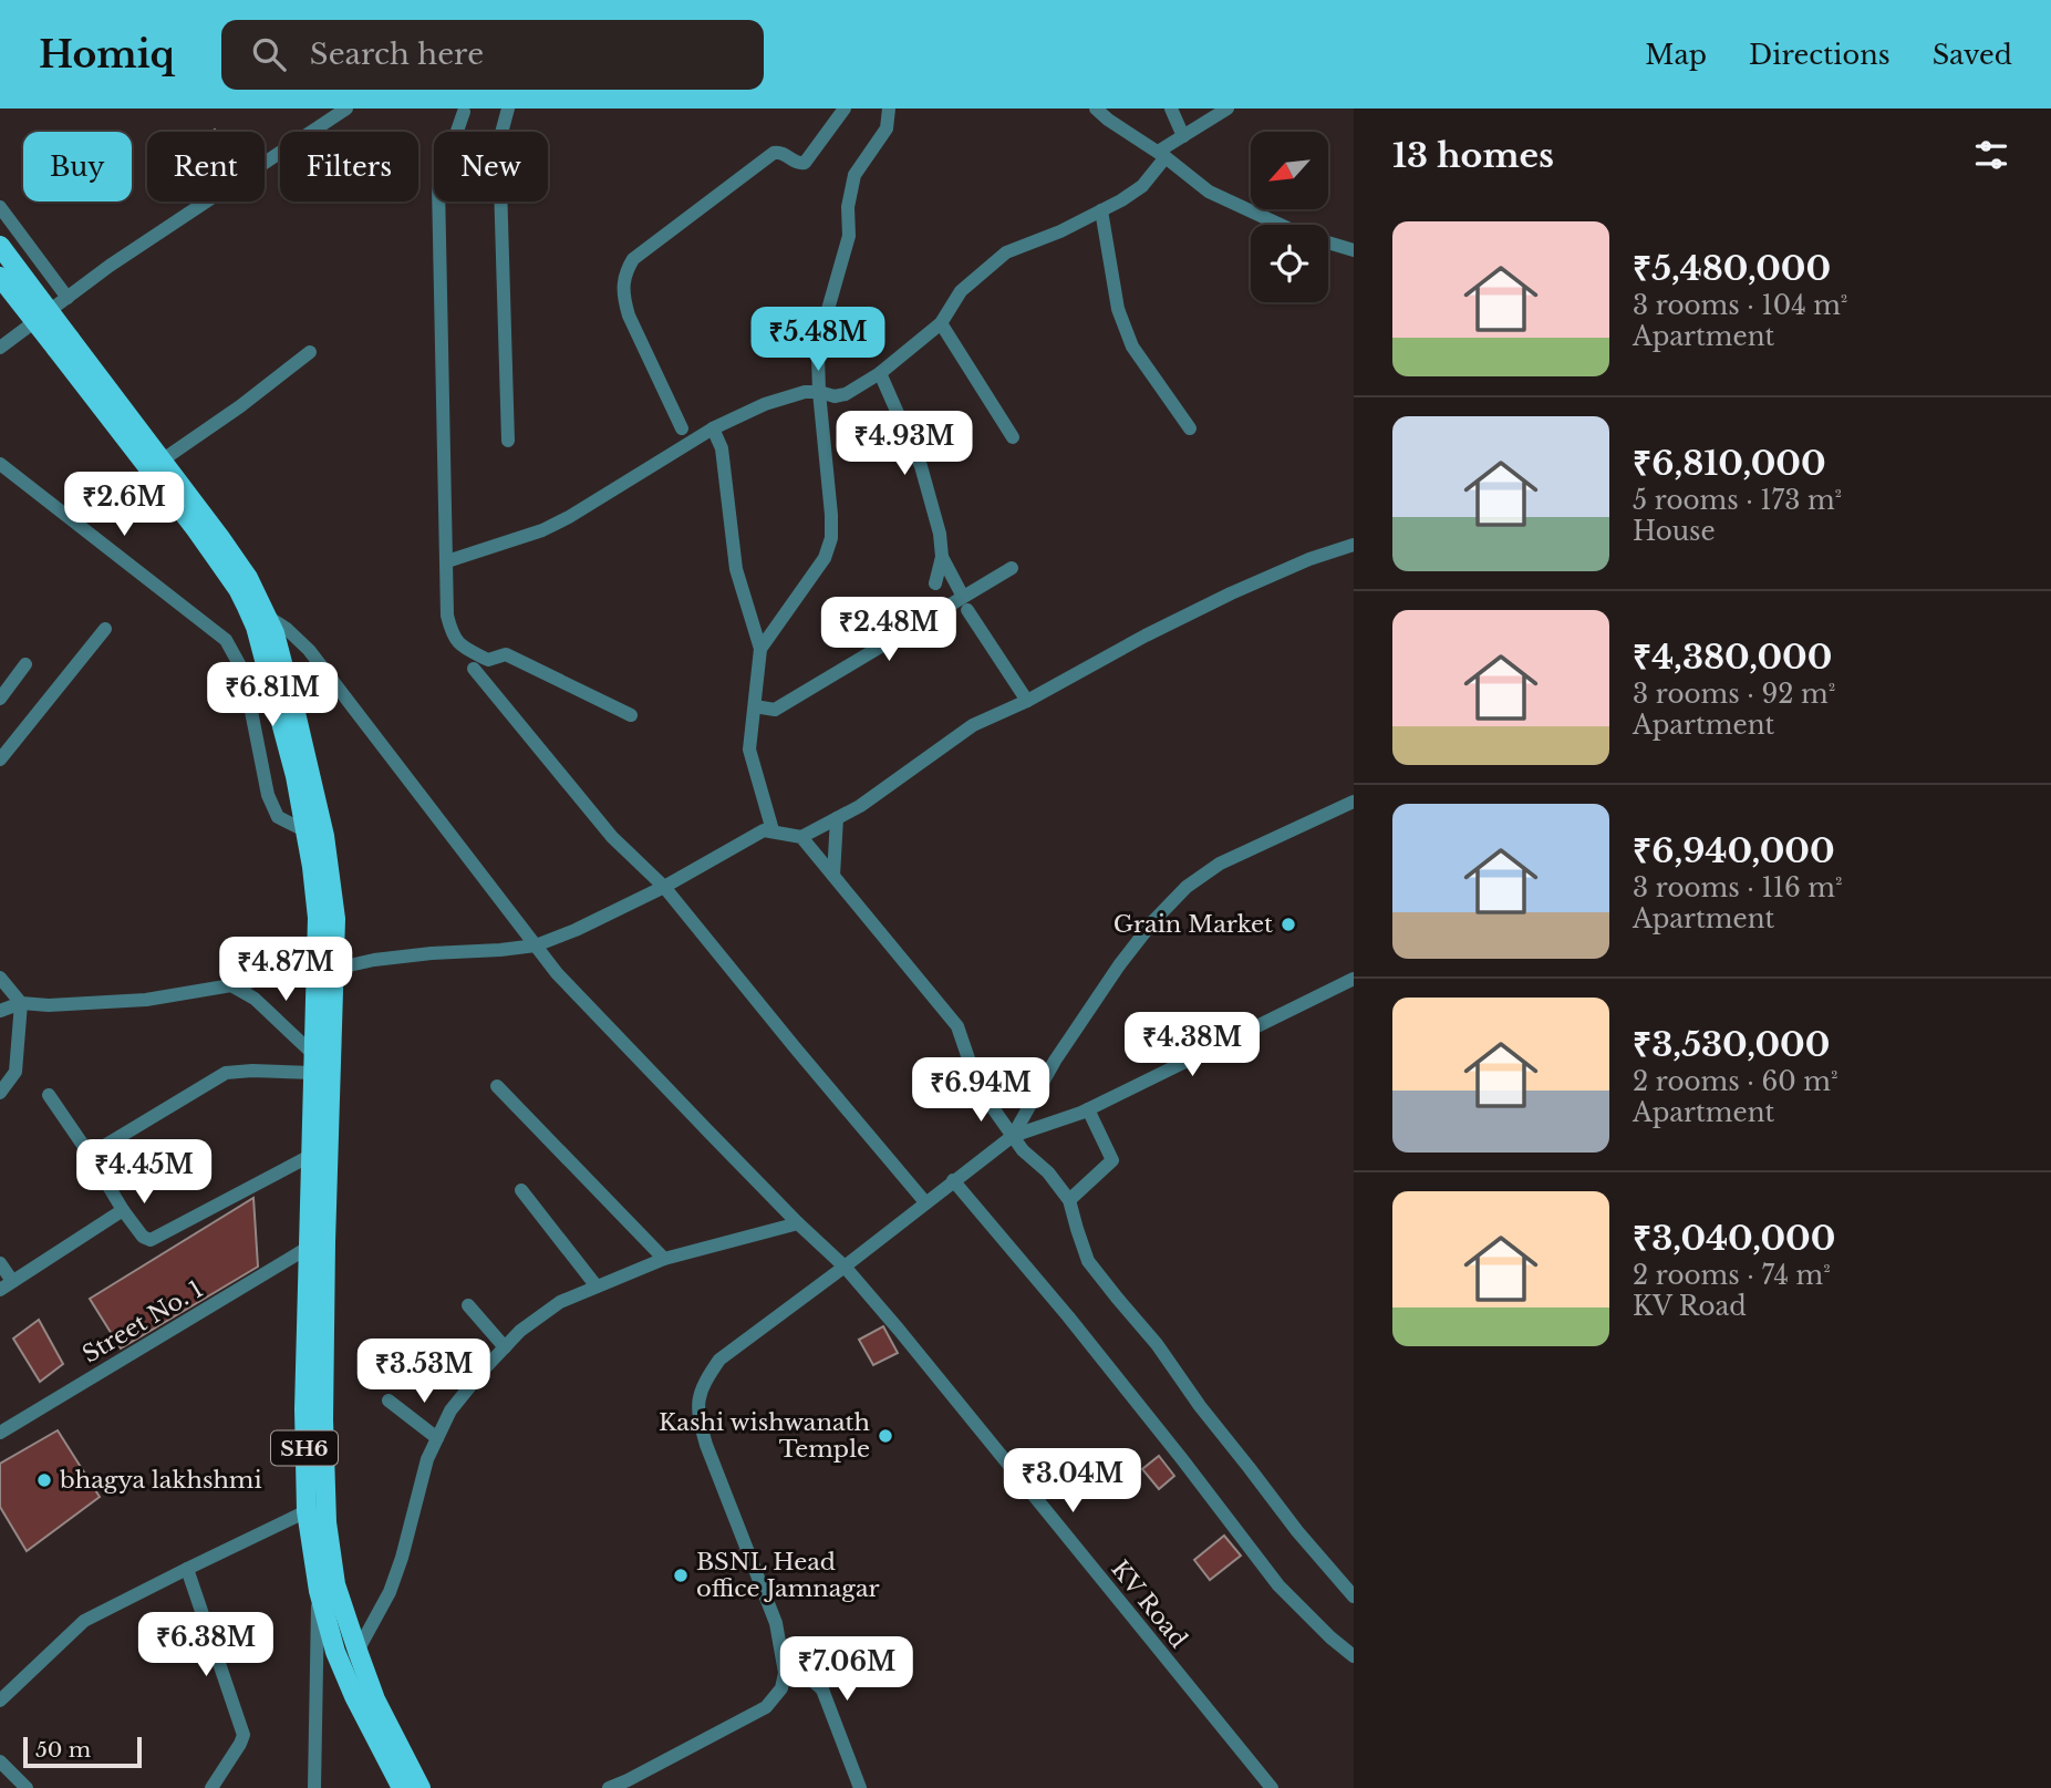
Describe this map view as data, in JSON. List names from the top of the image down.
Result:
{
  "streets": {
    "main road": ["SH6"],
    "street": ["Street No. 1", "KV Road"]
  },
  "crossings": [
    ["Street No. 1", "SH6"],
    ["SH6", "KV Road"]
  ],
  "places": [
    "Grain Market",
    "Kashi wishwanath Temple",
    "bhagya lakhshmi",
    "BSNL Head office Jamnagar"
  ],
  "scale_bar": "50 m",
  "north": "bottom left",
  "page": {
    "header": "Homiq",
    "search": "Search here",
    "nav": ["Map", "Directions", "Saved"],
    "heading": "13 homes",
    "chip": [
      "Buy",
      "Rent",
      "Filters",
      "New"
    ],
    "list": [
      {
        "name": "₹5,480,000",
        "note": "3 rooms · 104 m² · Apartment"
      },
      {
        "name": "₹6,810,000",
        "note": "5 rooms · 173 m² · House"
      },
      {
        "name": "₹4,380,000",
        "note": "3 rooms · 92 m² · Apartment"
      },
      {
        "name": "₹6,940,000",
        "note": "3 rooms · 116 m² · Apartment"
      },
      {
        "name": "₹3,530,000",
        "note": "2 rooms · 60 m² · Apartment"
      },
      {
        "name": "₹3,040,000",
        "note": "2 rooms · 74 m² · KV Road"
      }
    ],
    "price": [
      "₹5.48M",
      "₹4.93M",
      "₹2.6M",
      "₹2.48M",
      "₹6.81M",
      "₹4.87M",
      "₹4.38M",
      "₹6.94M",
      "₹4.45M",
      "₹3.53M",
      "₹3.04M",
      "₹6.38M",
      "₹7.06M"
    ],
    "scale": "50 m"
  }
}
